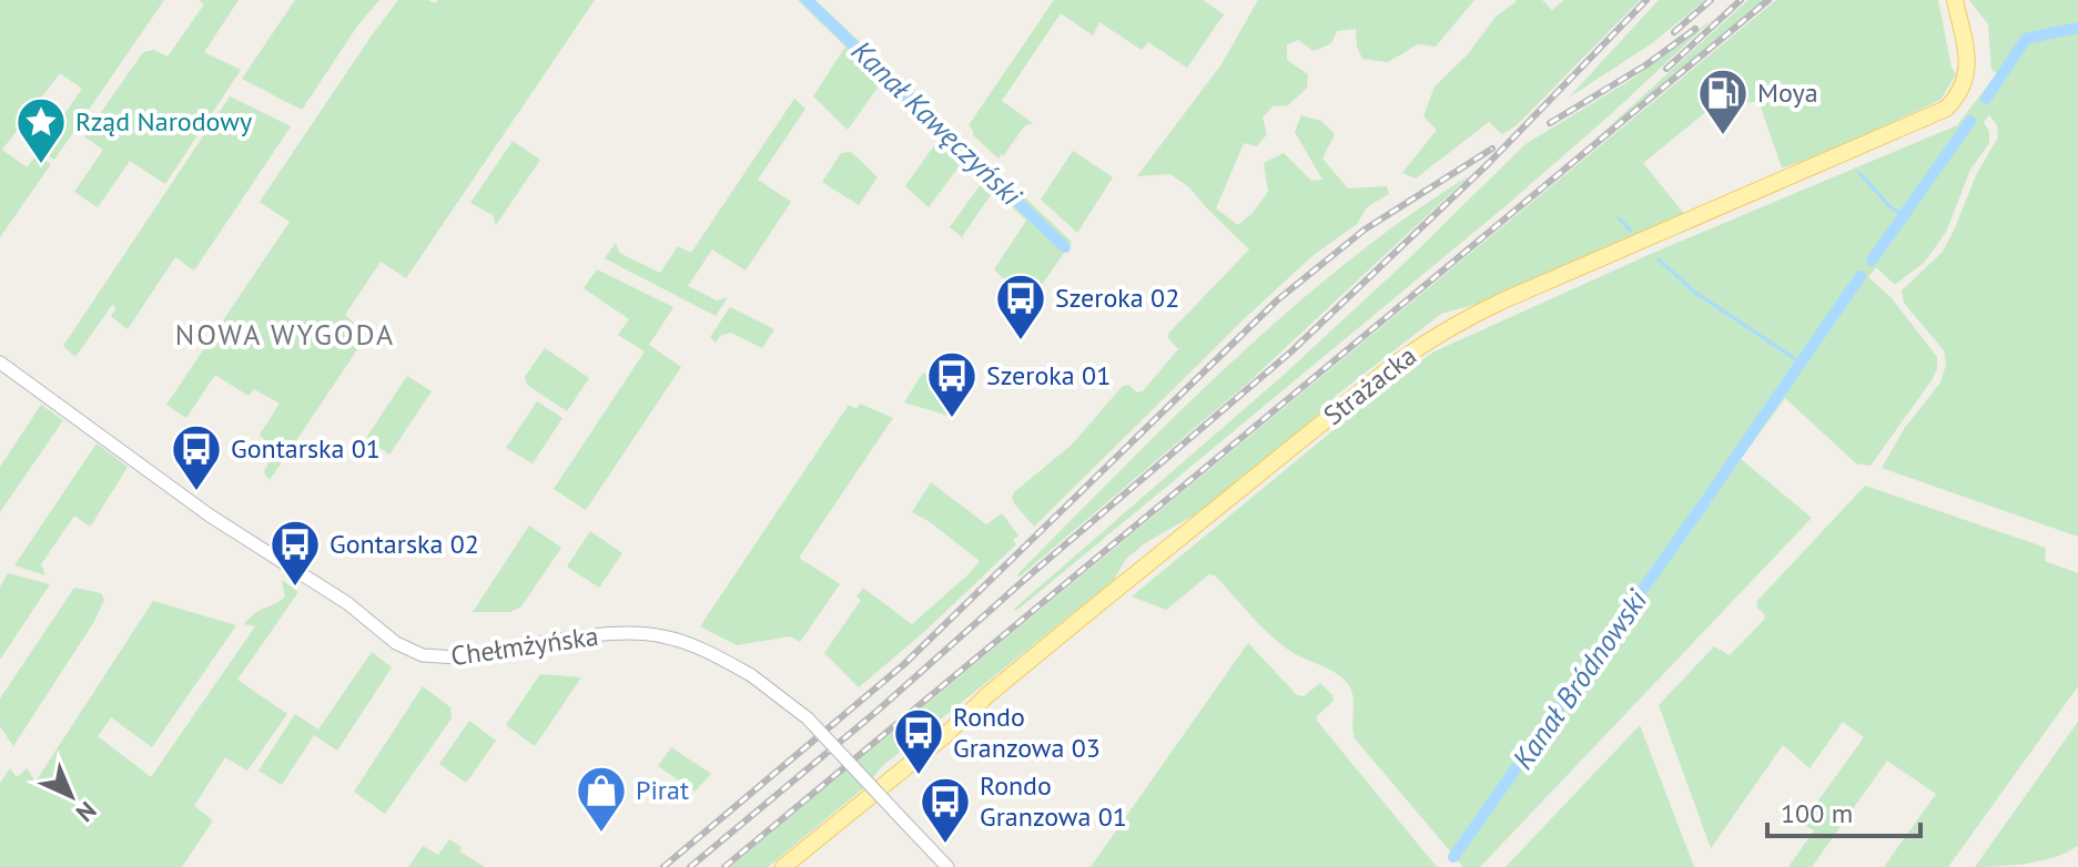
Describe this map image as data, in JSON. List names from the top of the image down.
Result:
{
  "streets": {
    "main road": ["Strażacka"],
    "street": ["Chełmżyńska"]
  },
  "districts": ["NOWA WYGODA"],
  "water": ["Kanał Kawęczyński", "Kanał Bródnowski"],
  "places": {
    "fuel station": ["Moya"],
    "place": ["Rząd Narodowy"],
    "bus stop": [
      "Szeroka 02",
      "Szeroka 01",
      "Gontarska 01",
      "Gontarska 02",
      "Rondo Granzowa 03",
      "Rondo Granzowa 01"
    ],
    "shop": ["Pirat"]
  },
  "scale_bar": "100 m",
  "north": "bottom right"
}
